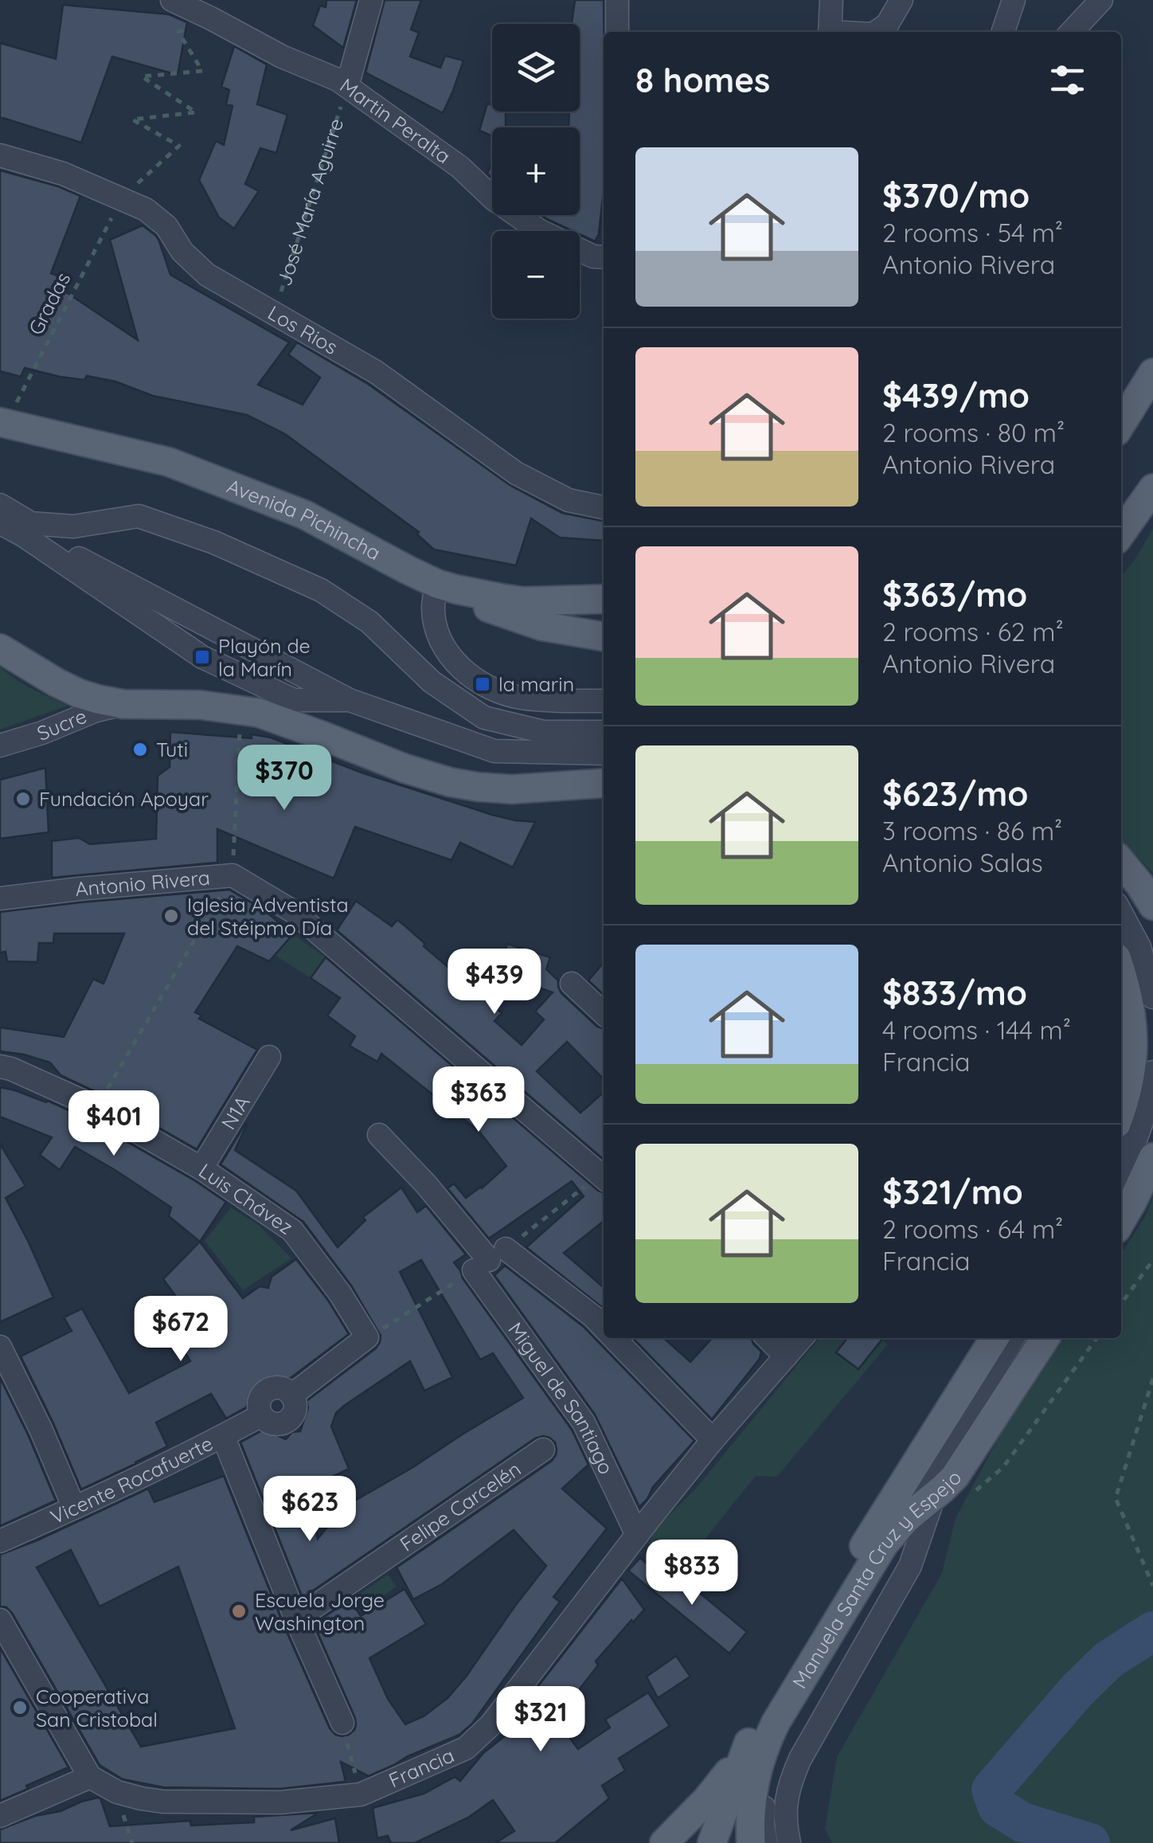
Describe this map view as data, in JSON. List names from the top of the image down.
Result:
{
  "streets": {
    "main road": ["Avenida Pichincha", "Manuela Santa Cruz y Espejo"],
    "street": [
      "Martin Peralta",
      "Los Rios",
      "Sucre",
      "Antonio Rivera",
      "N1A",
      "Luis Chávez",
      "Miguel de Santiago",
      "Vicente Rocafuerte",
      "Felipe Carcelén",
      "Francia"
    ],
    "path": ["José María Aguirre", "Gradas"]
  },
  "crossings": [
    ["Martin Peralta", "José María Aguirre"],
    ["José María Aguirre", "Los Rios"],
    ["Gradas", "Los Rios"],
    ["Gradas", "Avenida Pichincha"],
    ["N1A", "Luis Chávez"],
    ["Luis Chávez", "Vicente Rocafuerte"],
    ["Miguel de Santiago", "Francia"]
  ],
  "places": {
    "transit": ["Playón de la Marín", "la marin"],
    "other": [
      "Tuti",
      "Fundación Apoyar",
      "Iglesia Adventista del Stéipmo Día",
      "Escuela Jorge Washington",
      "Cooperativa San Cristobal"
    ]
  },
  "page": {
    "map_buttons": ["+", "−"],
    "heading": "8 homes",
    "list": [
      {
        "name": "$370/mo",
        "note": "2 rooms · 54 m² · Antonio Rivera"
      },
      {
        "name": "$439/mo",
        "note": "2 rooms · 80 m² · Antonio Rivera"
      },
      {
        "name": "$363/mo",
        "note": "2 rooms · 62 m² · Antonio Rivera"
      },
      {
        "name": "$623/mo",
        "note": "3 rooms · 86 m² · Antonio Salas"
      },
      {
        "name": "$833/mo",
        "note": "4 rooms · 144 m² · Francia"
      },
      {
        "name": "$321/mo",
        "note": "2 rooms · 64 m² · Francia"
      }
    ],
    "price": [
      "$370",
      "$439",
      "$363",
      "$401",
      "$672",
      "$623",
      "$833",
      "$321"
    ]
  }
}
